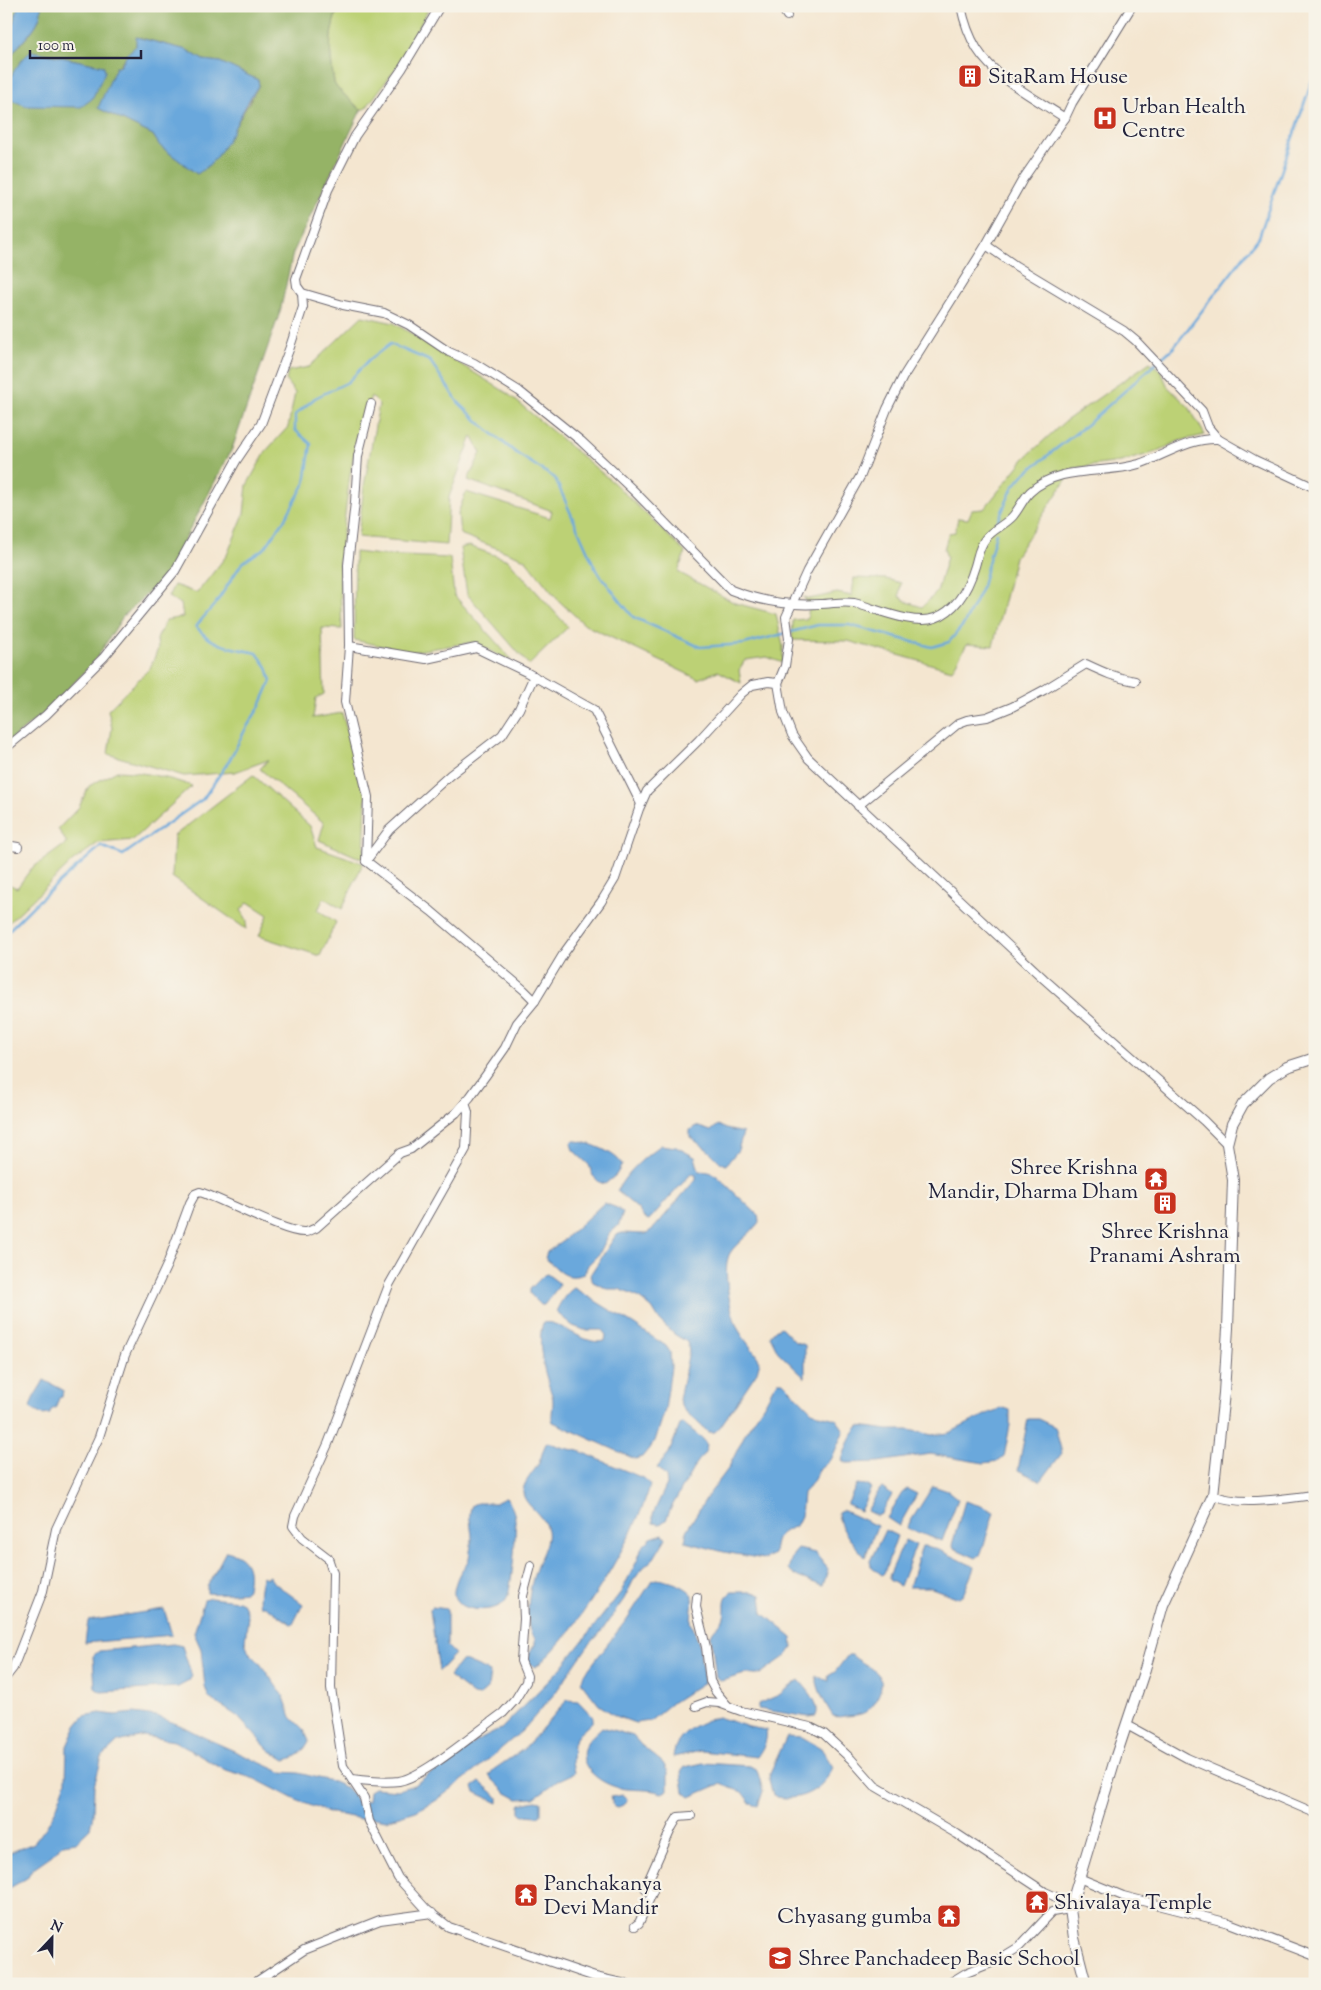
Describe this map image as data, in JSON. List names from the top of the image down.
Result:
{
  "places": {
    "building": ["SitaRam House", "Shree Krishna Pranami Ashram"],
    "hospital": ["Urban Health Centre"],
    "temple": [
      "Shree Krishna Mandir, Dharma Dham",
      "Panchakanya Devi Mandir",
      "Shivalaya Temple",
      "Chyasang gumba"
    ],
    "school or university": ["Shree Panchadeep Basic School"]
  },
  "scale_bar": "100 m",
  "north": "top"
}
